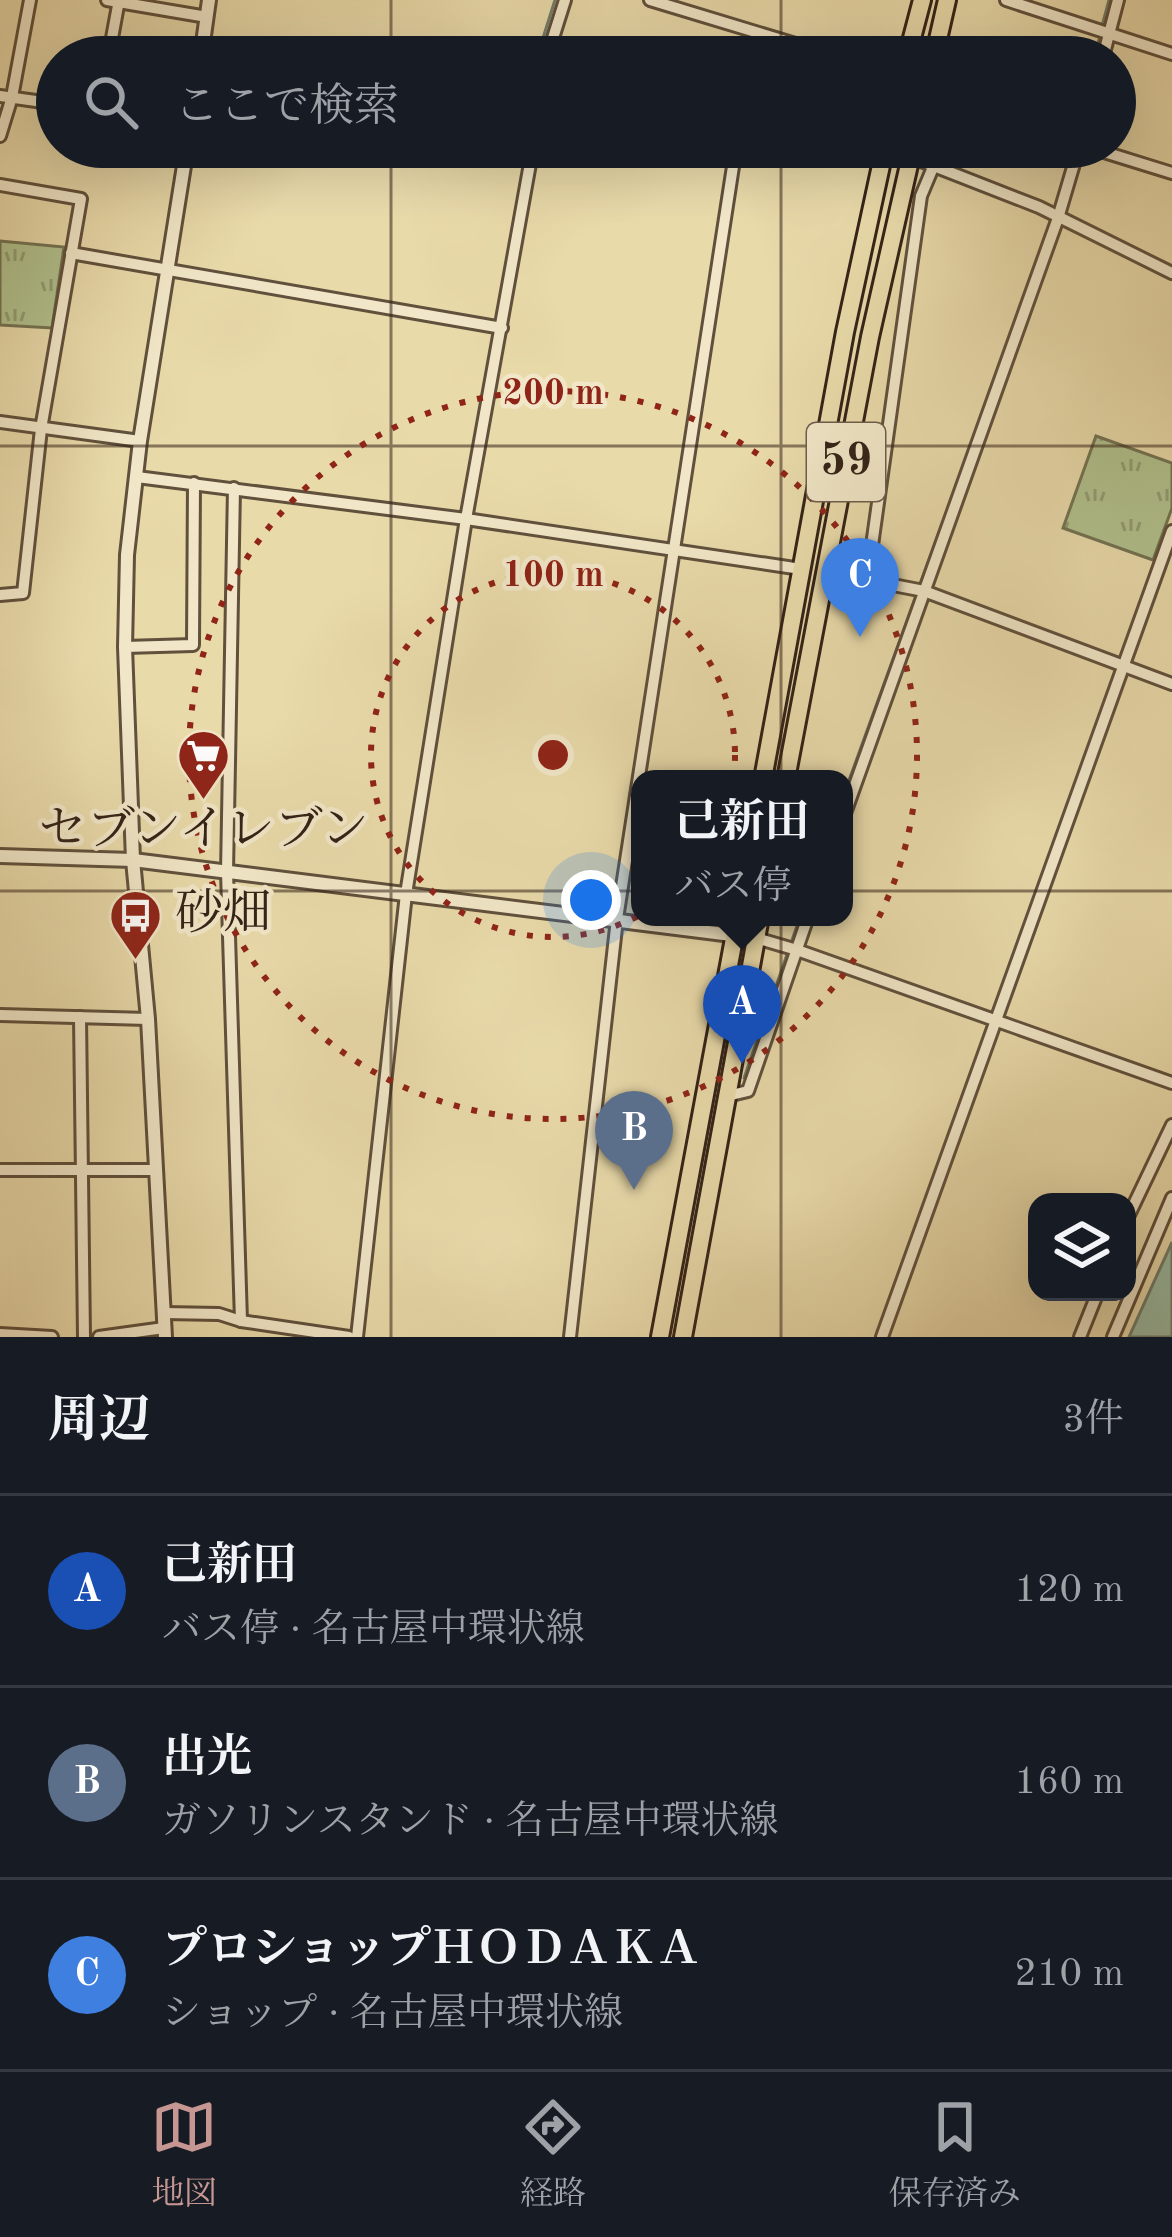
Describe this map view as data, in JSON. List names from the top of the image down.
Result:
{
  "streets": {
    "main road": ["59"]
  },
  "places": {
    "supermarket": ["セブンイレブン"],
    "bus stop": ["砂畑"]
  },
  "page": {
    "search": "ここで検索",
    "pins": ["C", "A", "B"],
    "popup": ["己新田", "バス停"],
    "heading": ["周辺", "3件"],
    "list": [
      {
        "mark": "A",
        "name": "己新田",
        "note": "バス停 · 名古屋中環状線",
        "value": "120 m"
      },
      {
        "mark": "B",
        "name": "出光",
        "note": "ガソリンスタンド · 名古屋中環状線",
        "value": "160 m"
      },
      {
        "mark": "C",
        "name": "プロショップＨＯＤＡＫＡ",
        "note": "ショップ · 名古屋中環状線",
        "value": "210 m"
      }
    ],
    "nav": ["地図", "経路", "保存済み"]
  },
  "rings": ["200 m", "100 m"]
}
